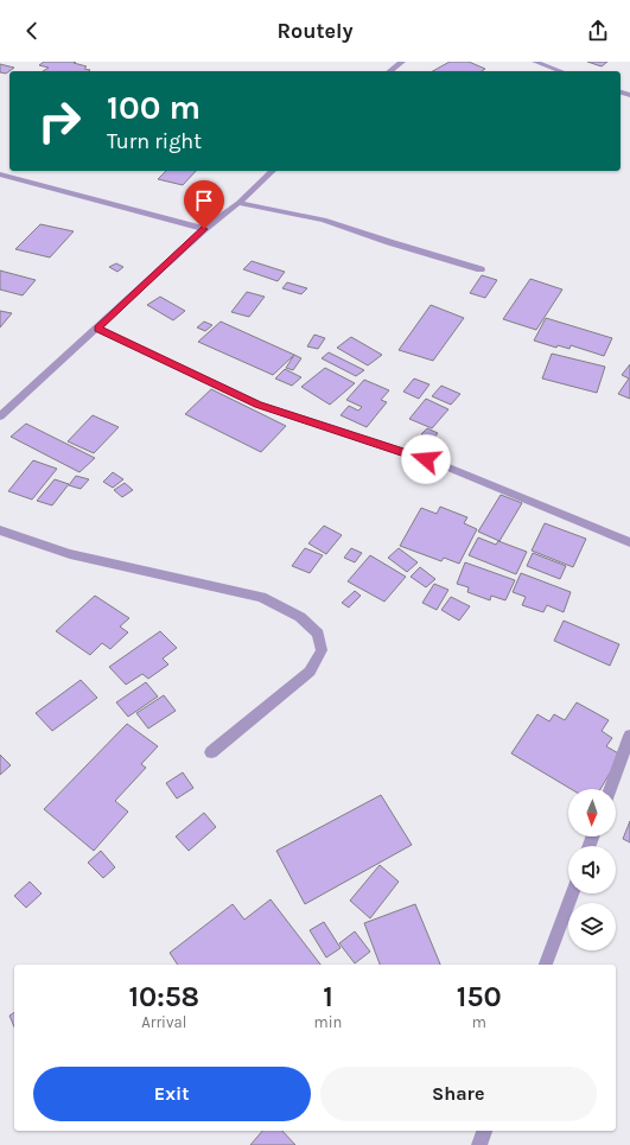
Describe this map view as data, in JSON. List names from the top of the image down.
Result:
{
  "north": "bottom",
  "page": {
    "header": "Routely",
    "turn": ["100 m", "Turn right"],
    "eta": [
      "10:58",
      "Arrival",
      "1",
      "min",
      "150",
      "m"
    ],
    "buttons": ["Exit", "Share"]
  }
}
